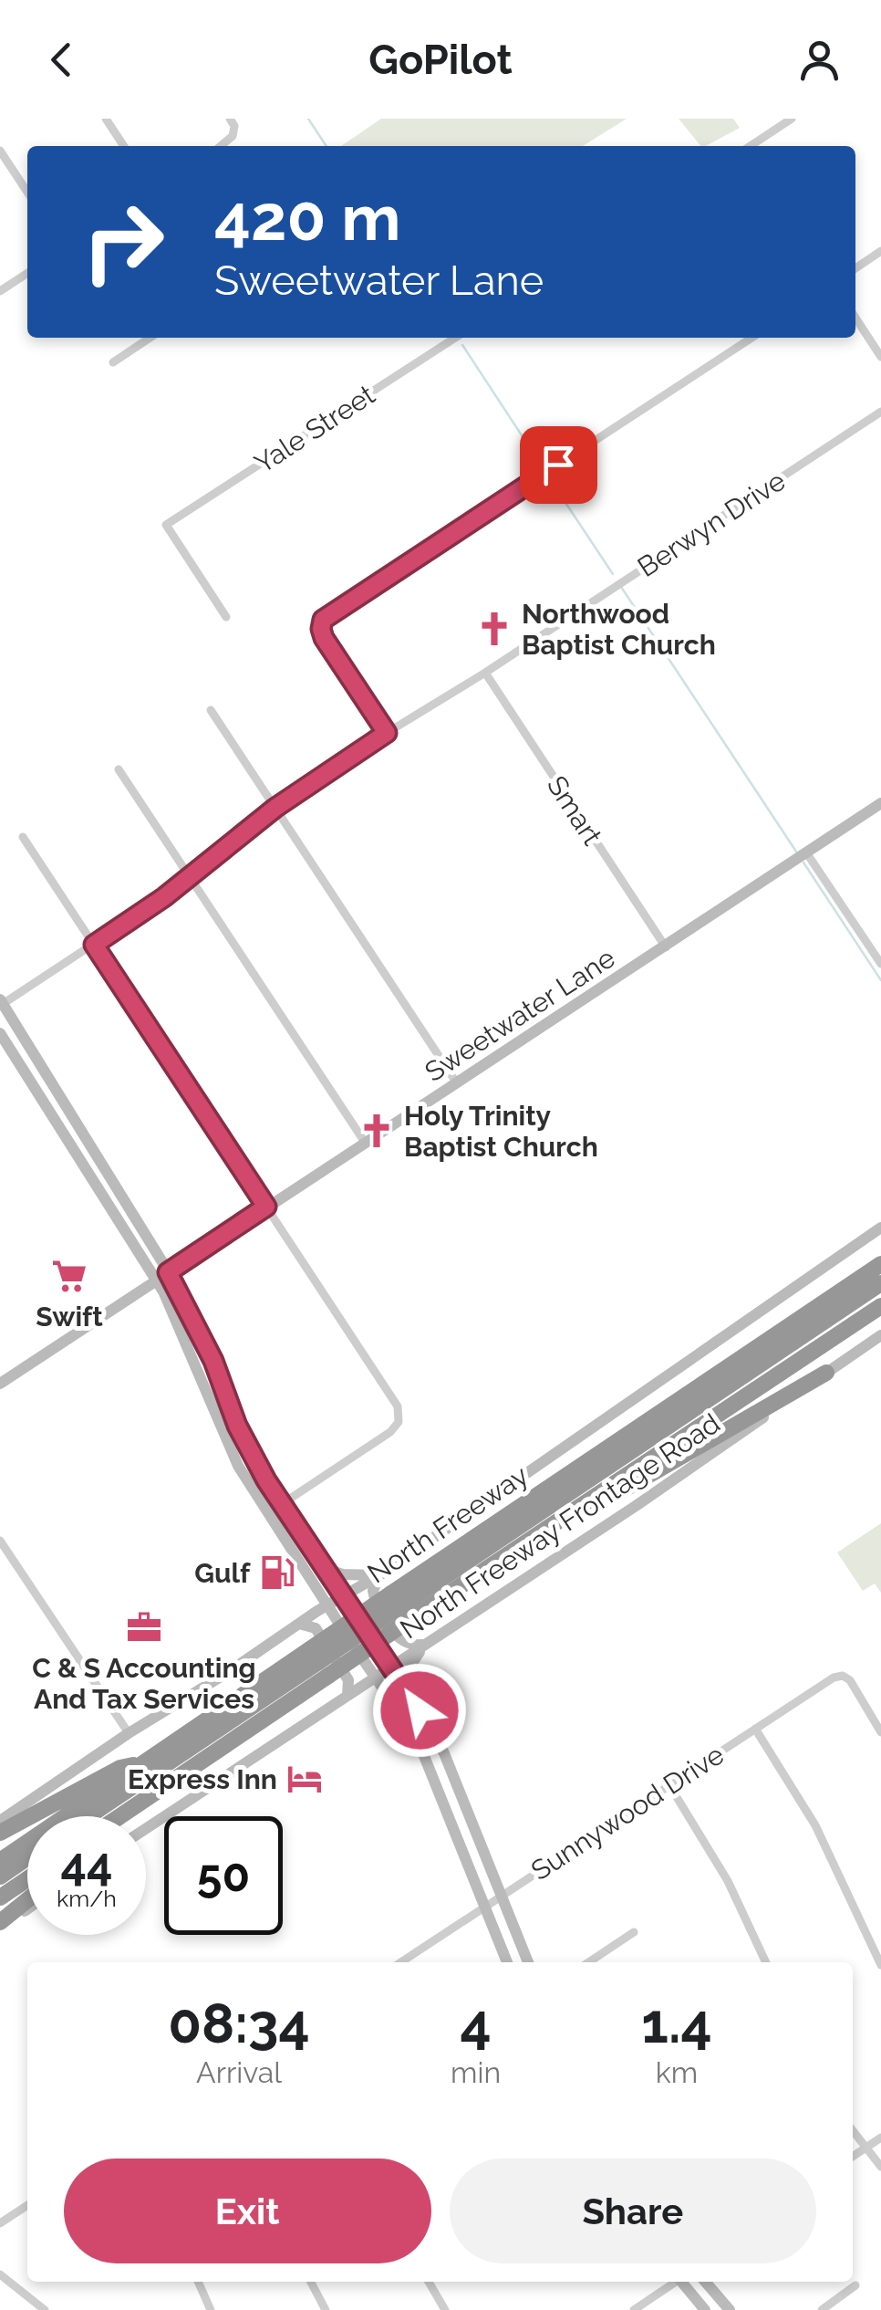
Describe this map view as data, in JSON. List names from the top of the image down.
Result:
{
  "streets": {
    "highway": ["North Freeway"],
    "main road": ["Sweetwater Lane", "North Freeway Frontage Road"],
    "street": [
      "Yale Street",
      "Berwyn Drive",
      "Smart",
      "Sunnywood Drive"
    ]
  },
  "crossings": [
    ["Berwyn Drive", "Smart"],
    ["Smart", "Sweetwater Lane"]
  ],
  "places": {
    "church": ["Northwood Baptist Church", "Holy Trinity Baptist Church"],
    "supermarket": ["Swift"],
    "fuel station": ["Gulf"],
    "office": ["C & S Accounting And Tax Services"],
    "hotel": ["Express Inn"]
  },
  "page": {
    "header": "GoPilot",
    "turn": ["420 m", "Sweetwater Lane"],
    "speed": "44 km/h",
    "limit": "50",
    "eta": [
      "08:34",
      "Arrival",
      "4",
      "min",
      "1.4",
      "km"
    ],
    "buttons": ["Exit", "Share"]
  }
}
